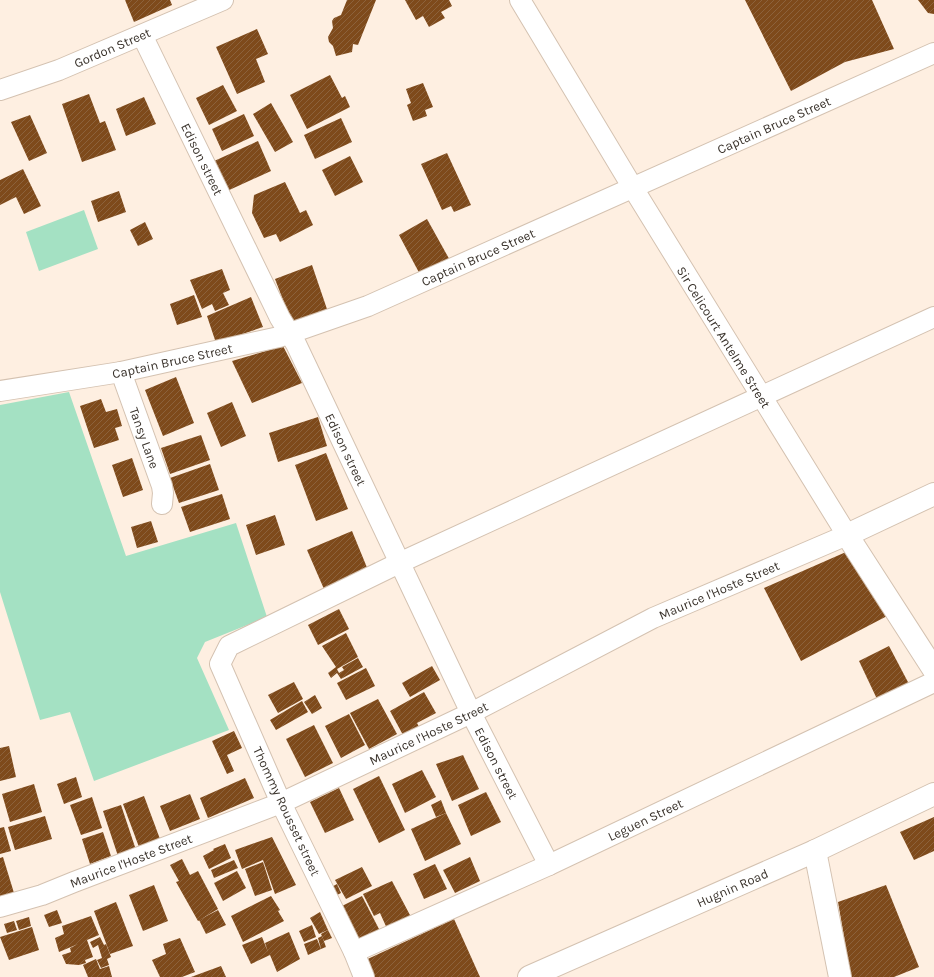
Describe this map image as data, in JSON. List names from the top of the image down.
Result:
{
  "streets": {
    "main road": ["Sir Celicourt Antelme Street", "Hugnin Road"],
    "street": [
      "Gordon Street",
      "Captain Bruce Street",
      "Edison street",
      "Tansy Lane",
      "Maurice I'Hoste Street",
      "Thommy Rousset street",
      "Leguen Street"
    ]
  },
  "crossings": [
    ["Gordon Street", "Edison street"],
    ["Captain Bruce Street", "Edison street"],
    ["Captain Bruce Street", "Sir Celicourt Antelme Street"],
    ["Captain Bruce Street", "Tansy Lane"],
    ["Edison street", "Maurice I'Hoste Street"],
    ["Edison street", "Thommy Rousset street"],
    ["Edison street", "Leguen Street"],
    ["Sir Celicourt Antelme Street", "Maurice I'Hoste Street"],
    ["Maurice I'Hoste Street", "Thommy Rousset street"],
    ["Thommy Rousset street", "Leguen Street"]
  ]
}
